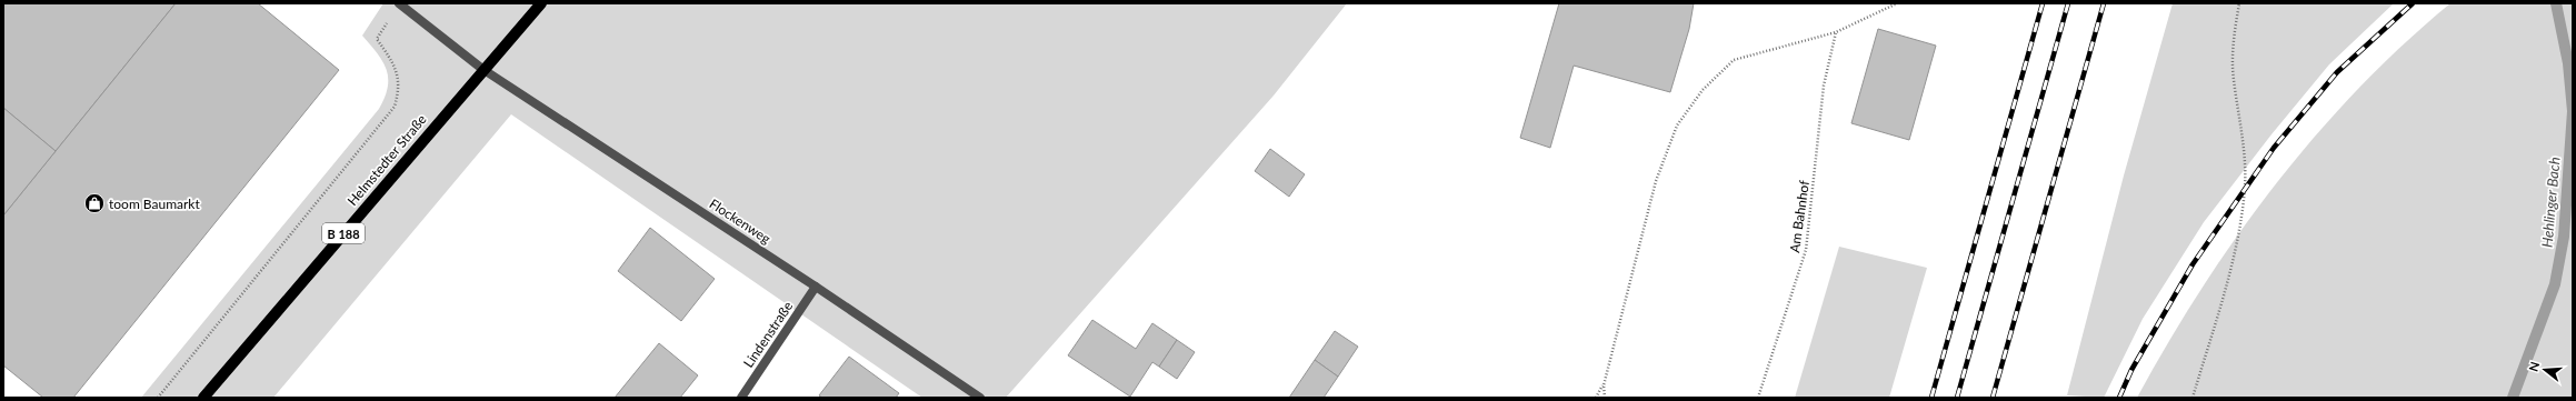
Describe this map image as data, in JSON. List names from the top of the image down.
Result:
{
  "streets": {
    "main road": ["Helmstedter Straße", "B 188"],
    "street": ["Flockenweg", "Lindenstraße"],
    "path": ["Am Bahnhof"]
  },
  "crossings": [
    ["Helmstedter Straße", "Flockenweg"],
    ["Flockenweg", "Lindenstraße"]
  ],
  "water": ["Hehlinger Bach"],
  "places": {
    "shop": ["toom Baumarkt"]
  },
  "north": "left"
}
